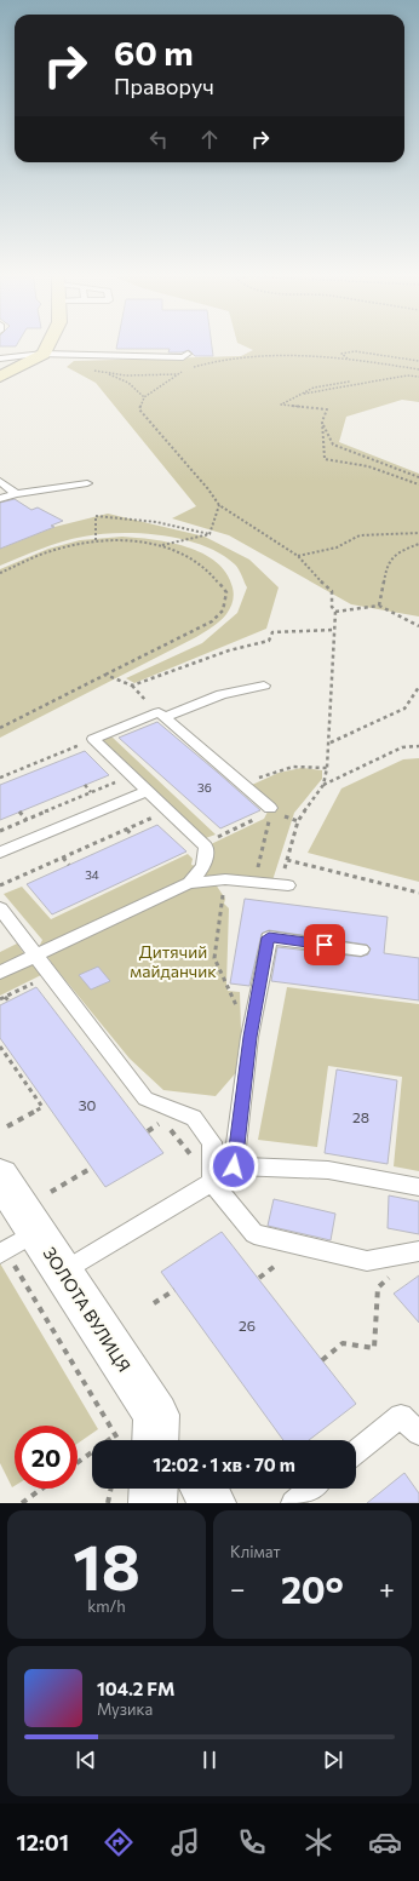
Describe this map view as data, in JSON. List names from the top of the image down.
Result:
{
  "streets": {
    "street": ["ЗОЛОТА ВУЛИЦЯ"]
  },
  "parks": ["Дитячий майданчик"],
  "house_numbers": [
    "36",
    "34",
    "30",
    "28",
    "26"
  ],
  "page": {
    "turn": ["60 m", "Праворуч"],
    "limit": "20",
    "trip": "12:02 · 1 хв · 70 m",
    "tile": [
      ["18", "km/h"],
      "Клімат"
    ],
    "heat": ["−", "20°", "+"],
    "song": ["104.2 FM", "Музика"],
    "tabs": "12:01"
  }
}
